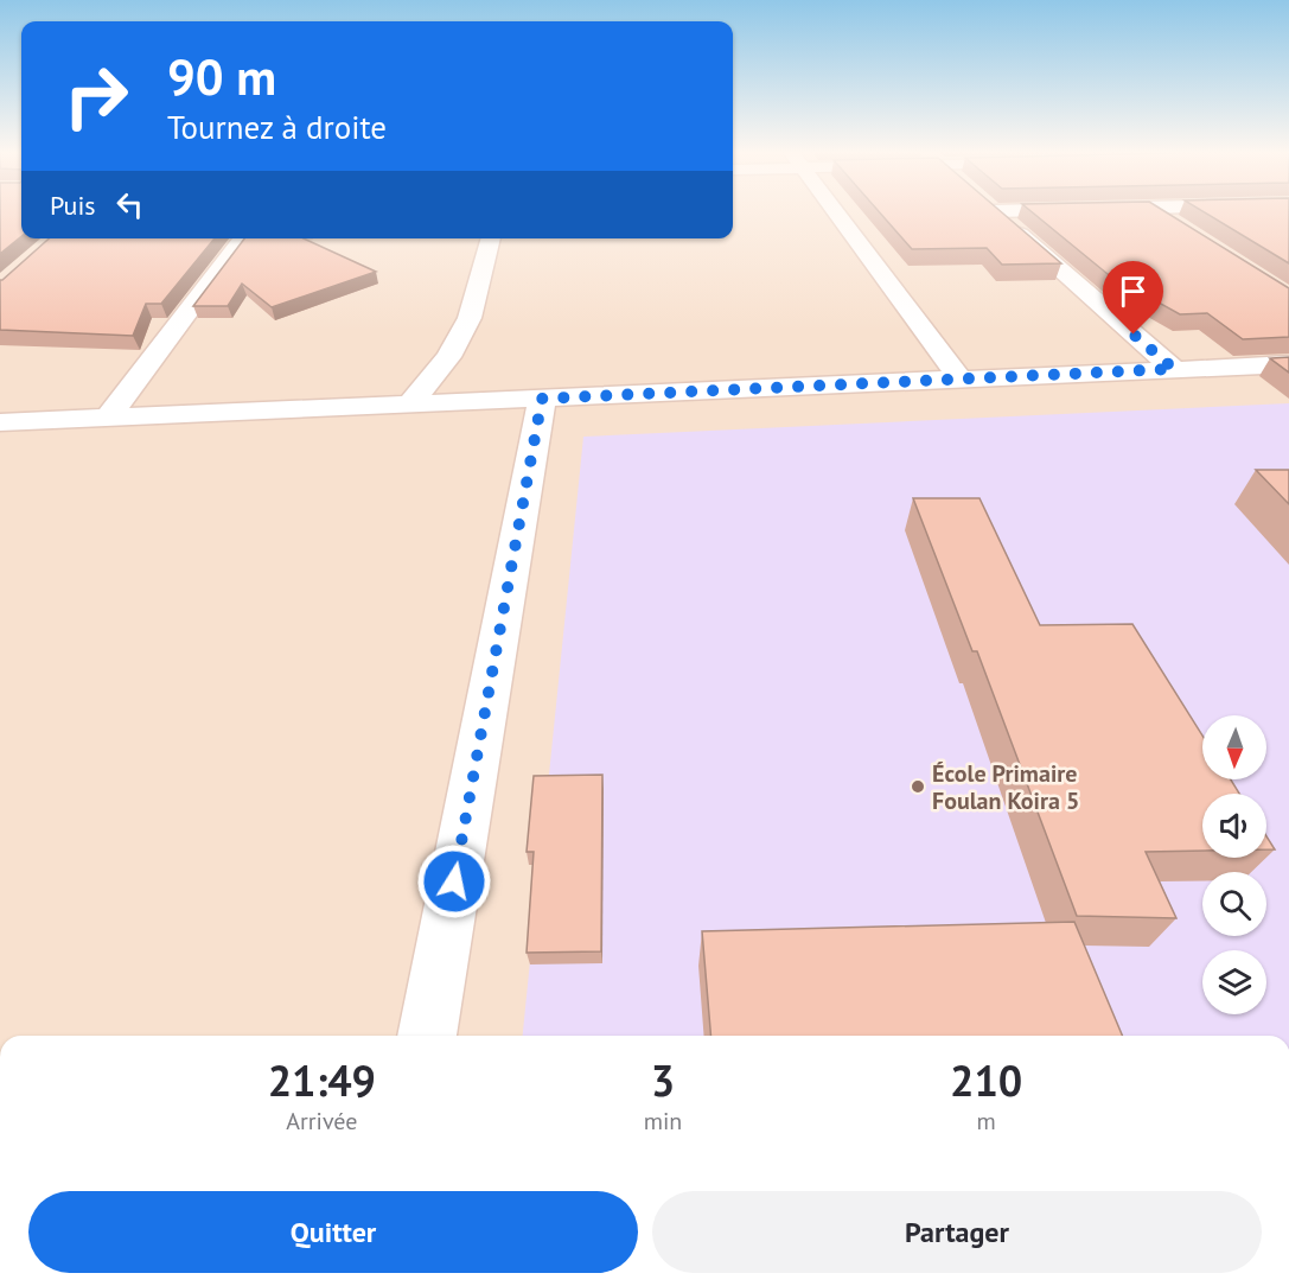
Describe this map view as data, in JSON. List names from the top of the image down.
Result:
{
  "places": ["École Primaire Foulan Koira 5"],
  "north": "bottom",
  "page": {
    "turn": ["90 m", "Tournez à droite"],
    "then": "Puis",
    "eta": [
      "21:49",
      "Arrivée",
      "3",
      "min",
      "210",
      "m"
    ],
    "buttons": ["Quitter", "Partager"]
  }
}
